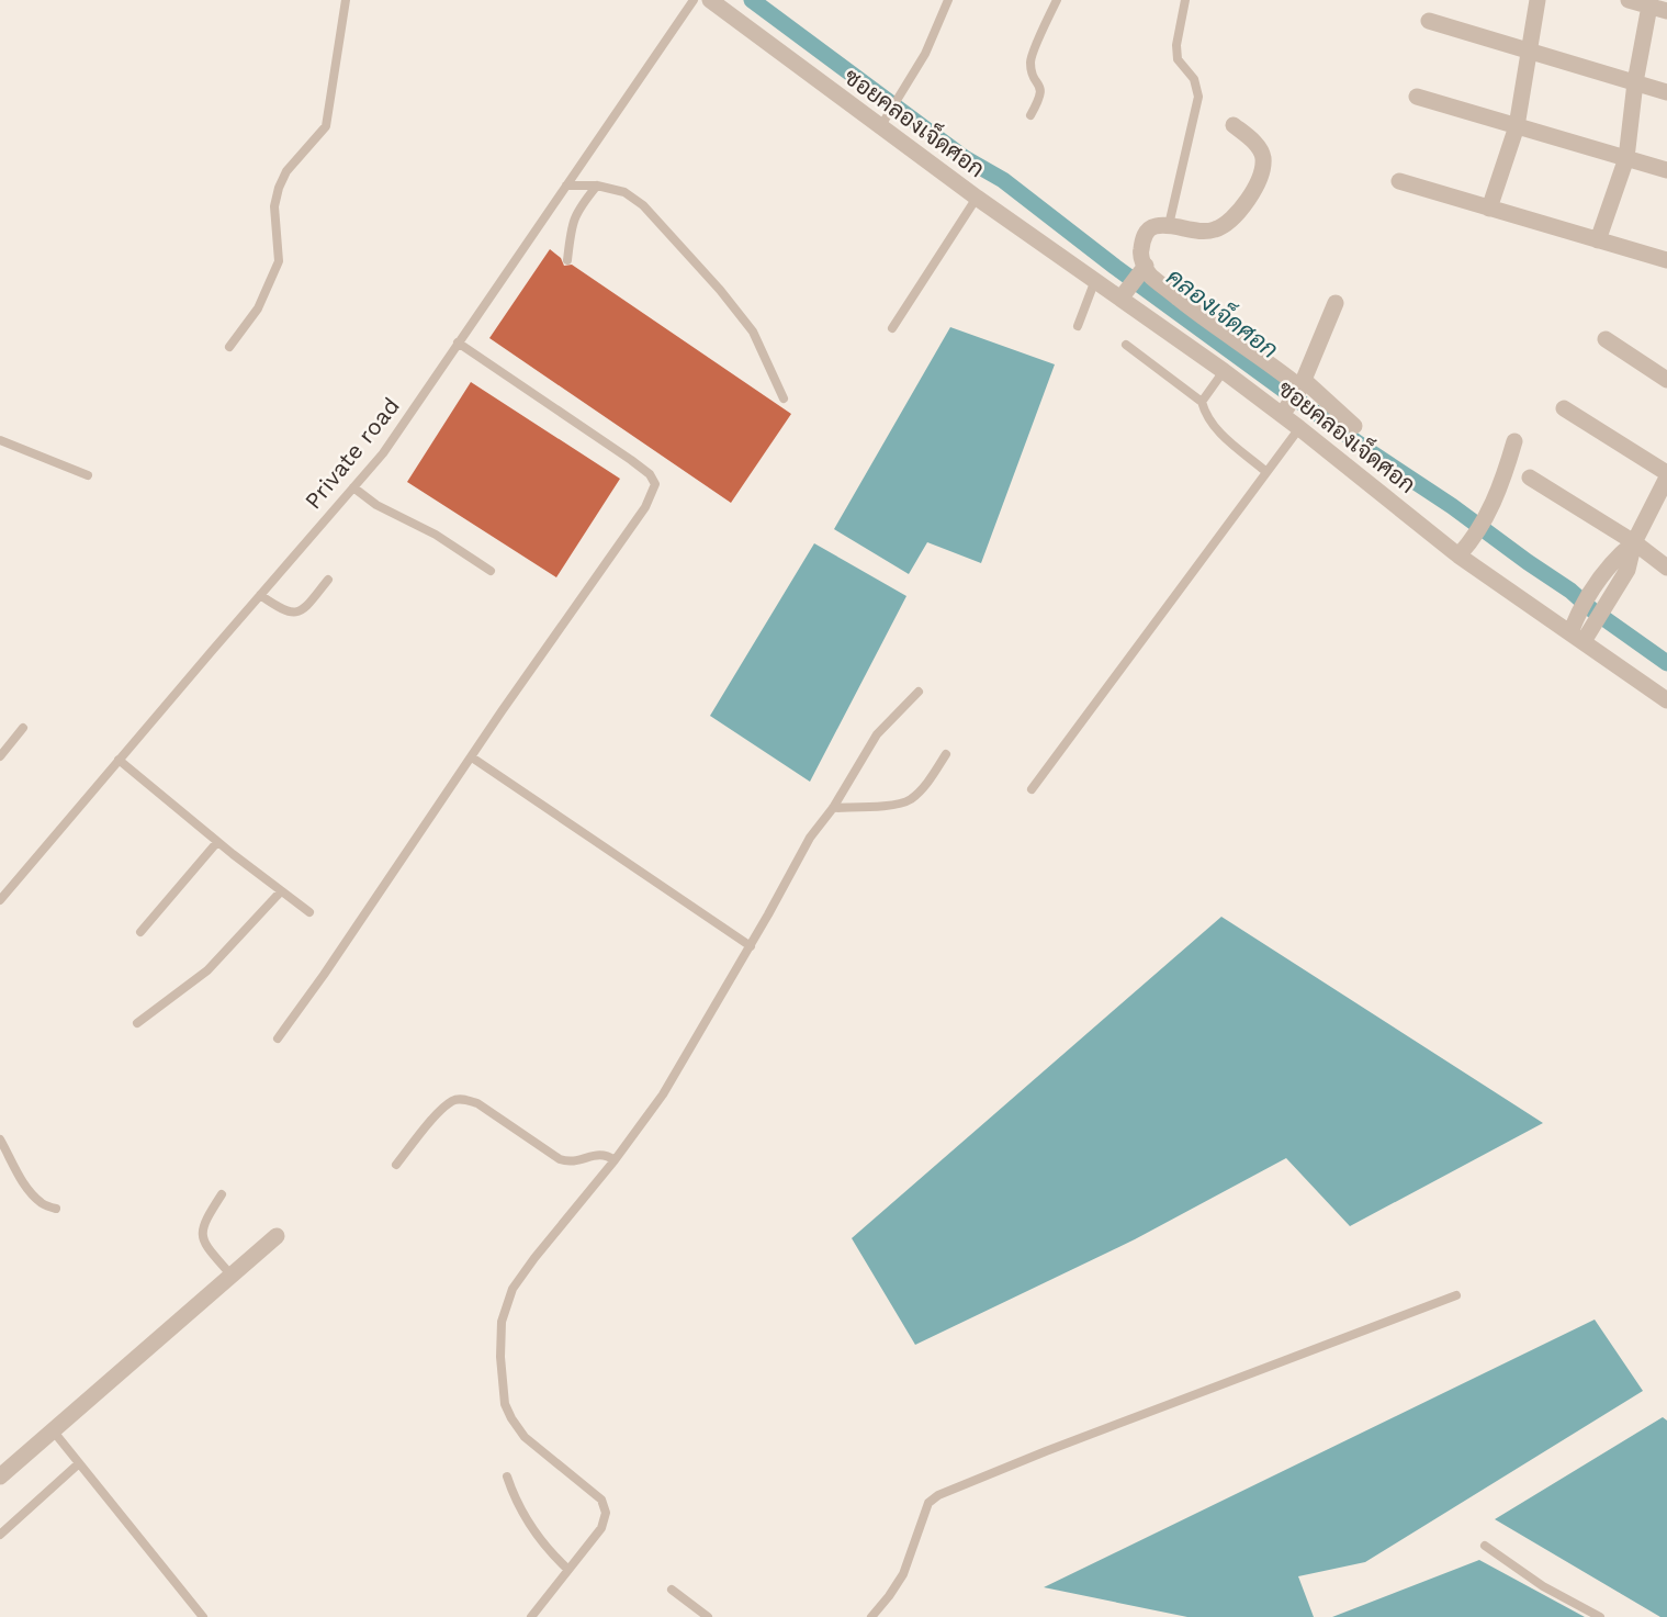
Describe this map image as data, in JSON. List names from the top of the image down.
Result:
{
  "streets": {
    "street": ["ซอยคลองเจ็ดศอก"],
    "lane": ["Private road"]
  },
  "water": ["คลองเจ็ดศอก"]
}
